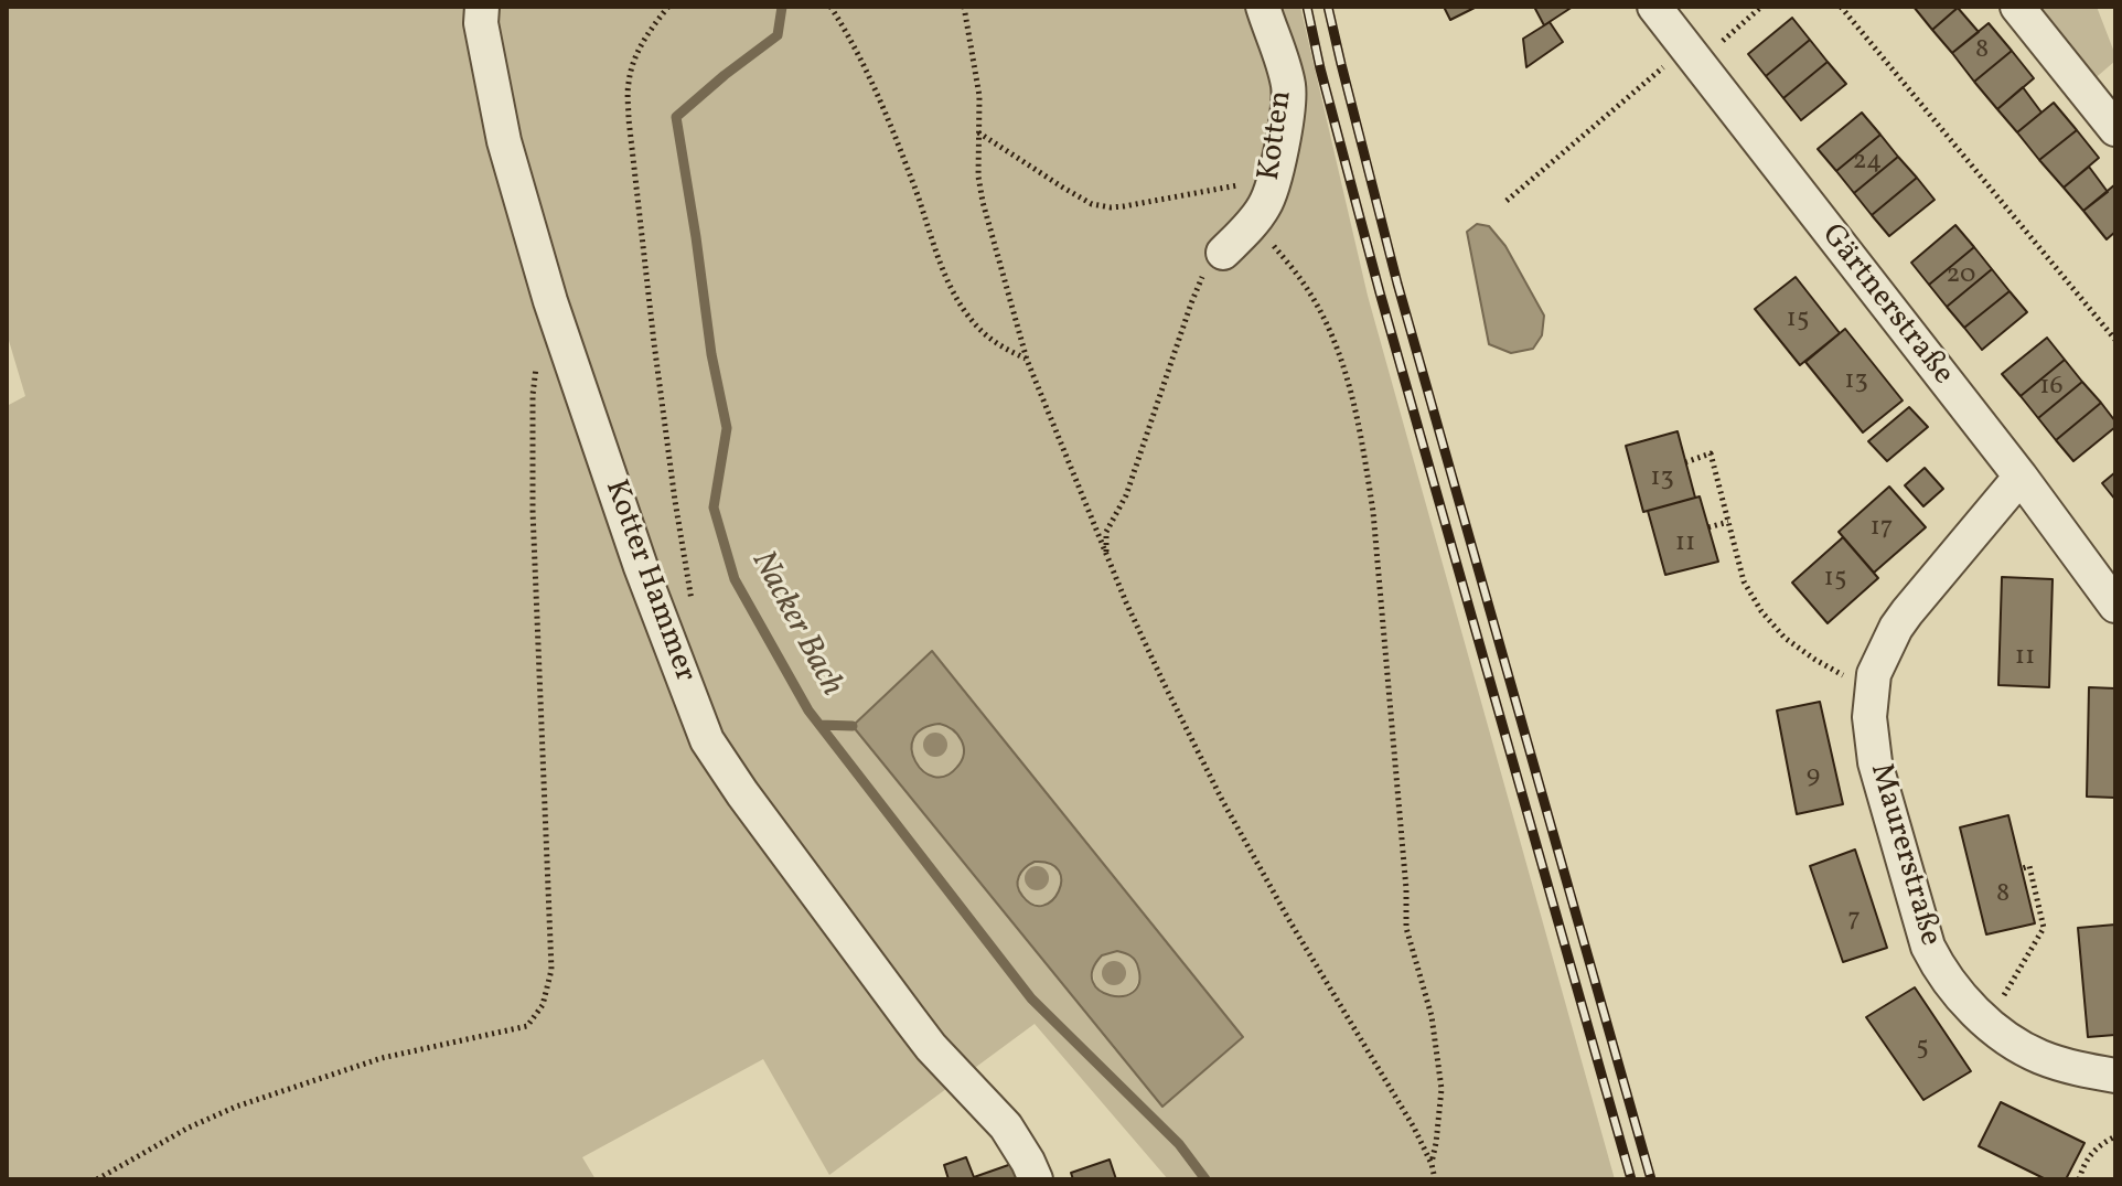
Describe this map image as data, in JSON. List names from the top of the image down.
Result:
{
  "streets": {
    "street": [
      "Kotten",
      "Gärtnerstraße",
      "Kotter Hammer",
      "Maurerstraße"
    ]
  },
  "crossings": [
    ["Gärtnerstraße", "Maurerstraße"]
  ],
  "water": ["Nacker Bach"],
  "house_numbers": [
    "8",
    "24",
    "20",
    "15",
    "13",
    "16",
    "13",
    "17",
    "11",
    "15",
    "11",
    "9",
    "8",
    "7",
    "5"
  ]
}
